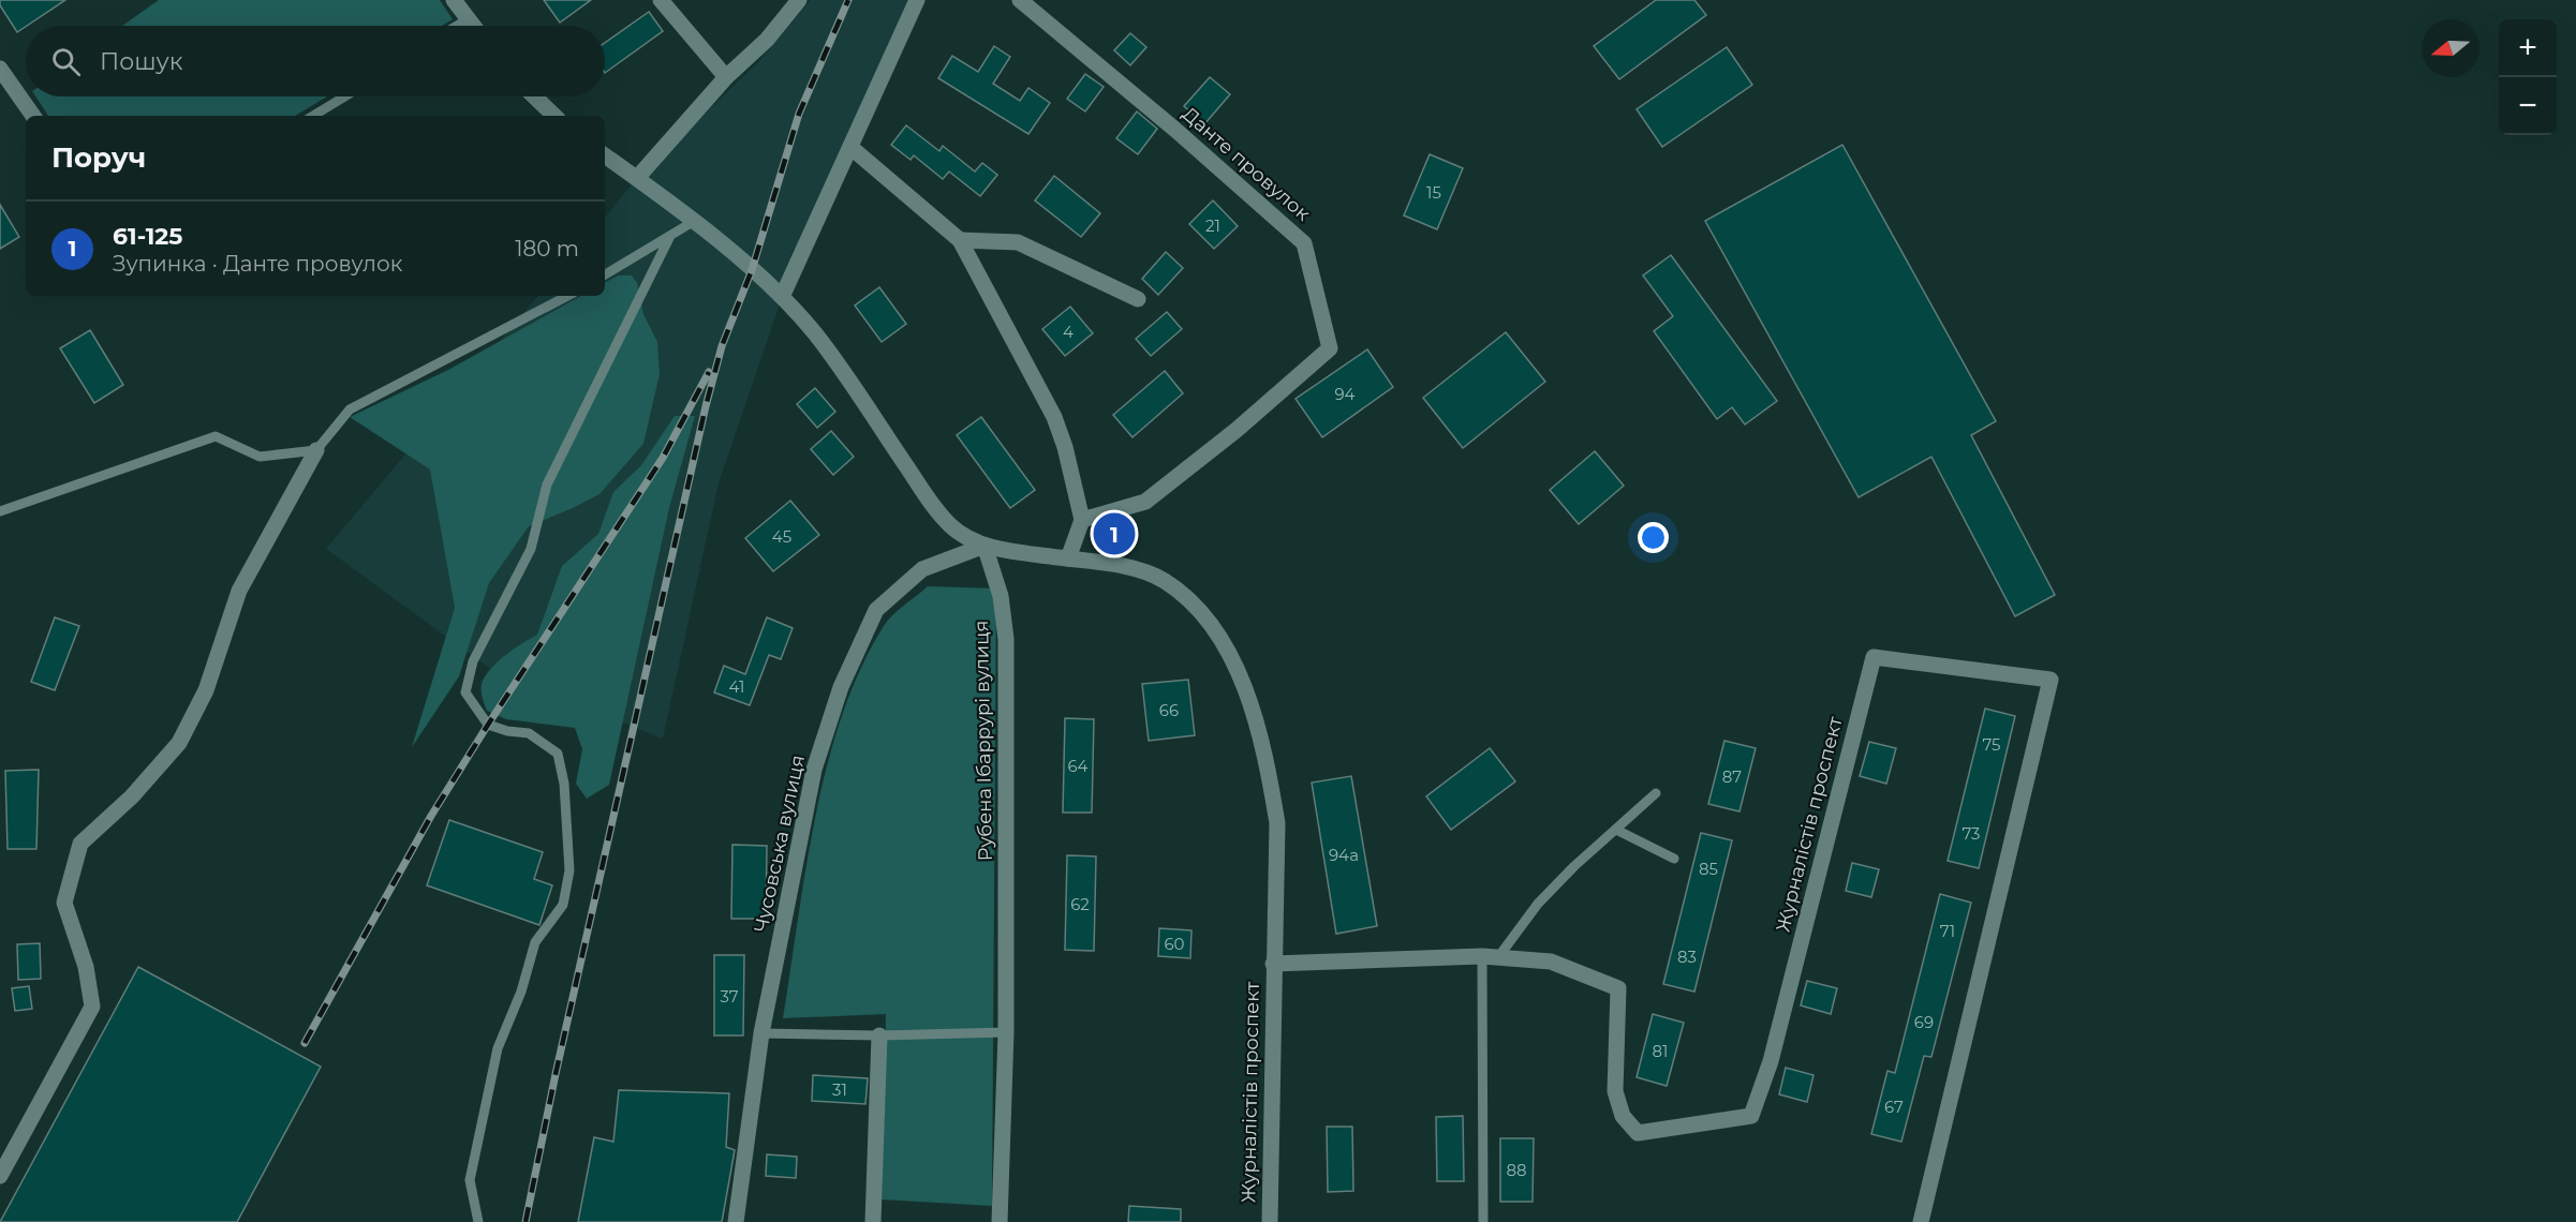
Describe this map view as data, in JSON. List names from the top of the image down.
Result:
{
  "streets": {
    "street": [
      "Данте провулок",
      "Рубена Ібаррурі вулиця",
      "Журналістів проспект",
      "Чусовська вулиця"
    ]
  },
  "crossings": [
    ["Рубена Ібаррурі вулиця", "Журналістів проспект"],
    ["Рубена Ібаррурі вулиця", "Чусовська вулиця"],
    ["Журналістів проспект", "Чусовська вулиця"]
  ],
  "house_numbers": [
    "15",
    "21",
    "4",
    "94",
    "45",
    "41",
    "66",
    "75",
    "64",
    "87",
    "73",
    "94а",
    "85",
    "62",
    "71",
    "60",
    "83",
    "37",
    "69",
    "81",
    "31",
    "67",
    "88"
  ],
  "north": "left",
  "page": {
    "map_buttons": ["+", "−"],
    "search": "Пошук",
    "heading": "Поруч",
    "list": [
      {
        "mark": "1",
        "name": "61-125",
        "note": "Зупинка · Данте провулок",
        "value": "180 m"
      }
    ],
    "pins": "1"
  }
}
